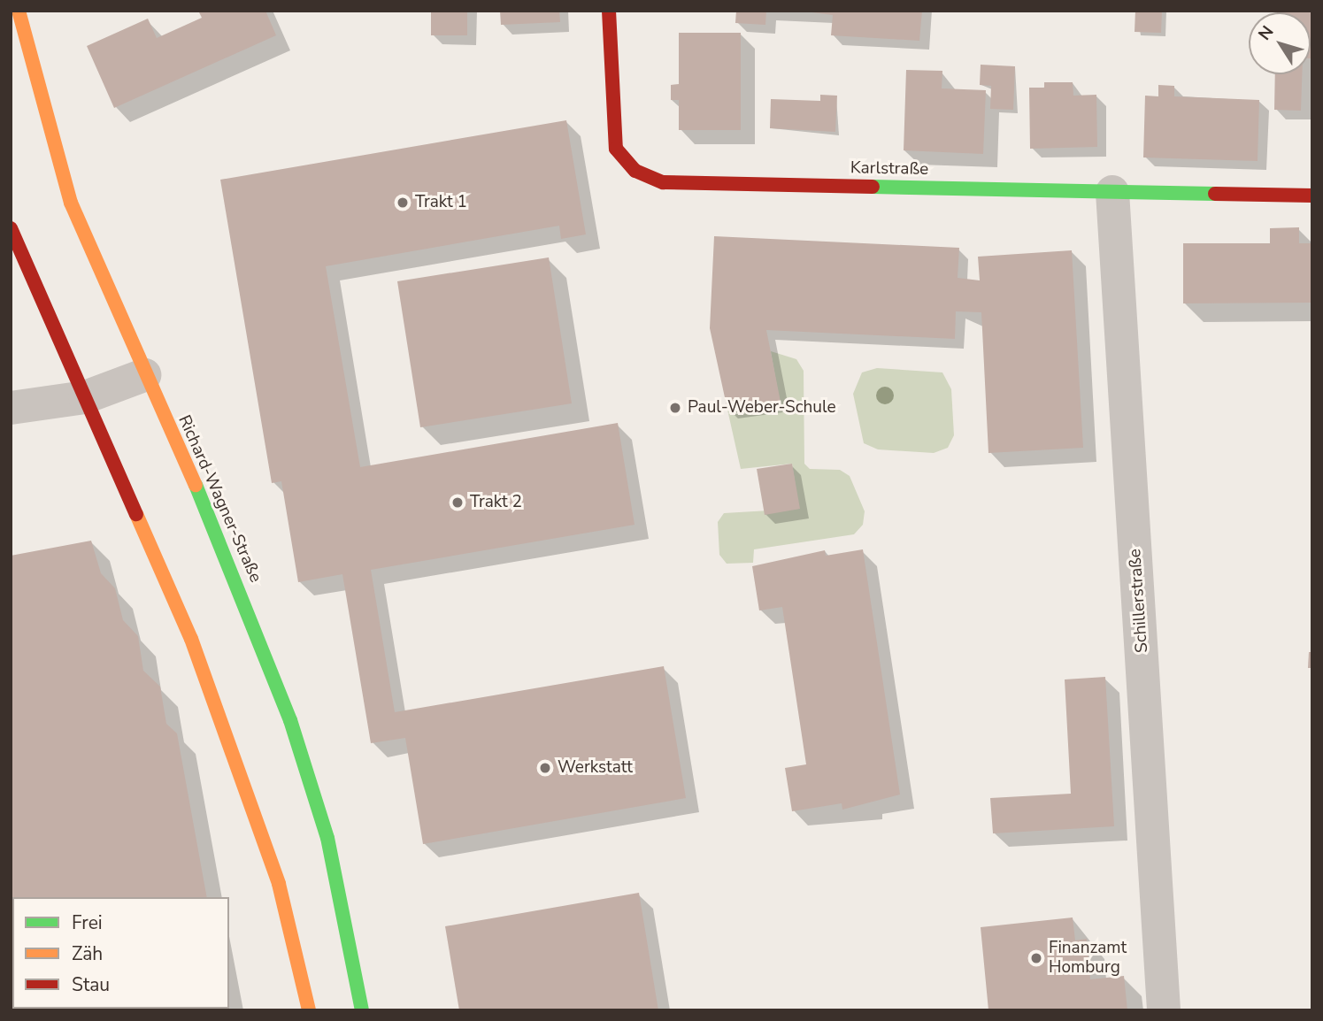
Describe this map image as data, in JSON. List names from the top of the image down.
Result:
{
  "streets": {
    "main road": ["Karlstraße", "Richard-Wagner-Straße"],
    "street": ["Schillerstraße"]
  },
  "crossings": [
    ["Karlstraße", "Schillerstraße"]
  ],
  "places": [
    "Trakt 1",
    "Paul-Weber-Schule",
    "Trakt 2",
    "Werkstatt",
    "Finanzamt Homburg"
  ],
  "legend": ["Frei", "Zäh", "Stau"],
  "north": "top left"
}
